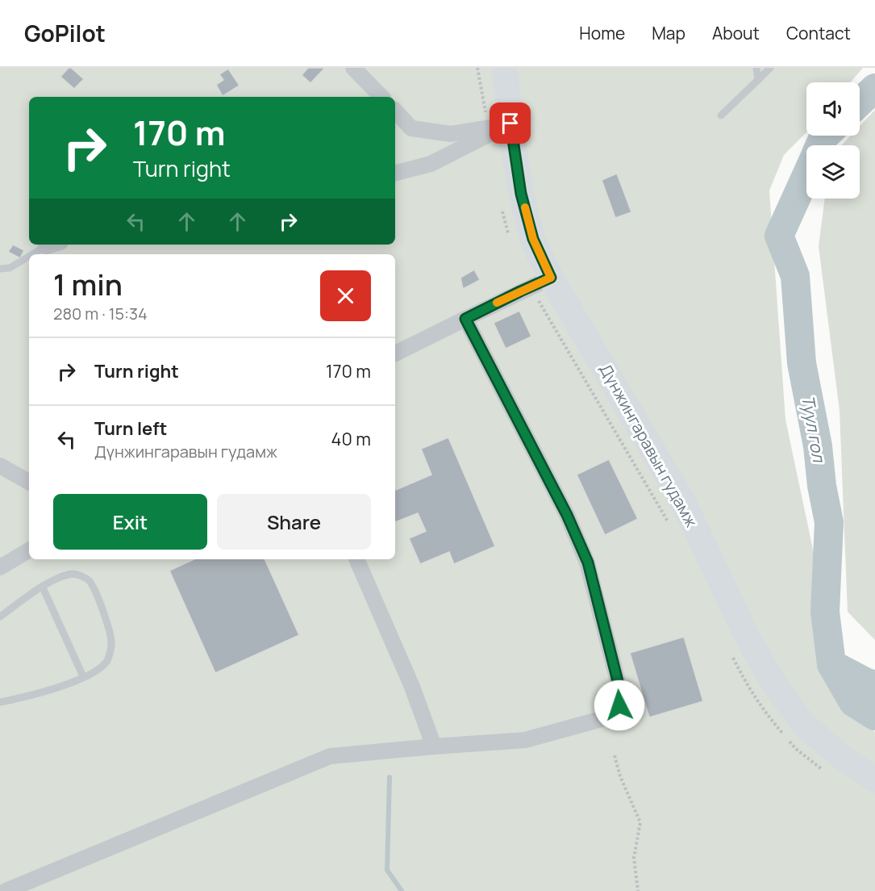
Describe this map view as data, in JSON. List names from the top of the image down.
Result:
{
  "streets": {
    "main road": ["Дүнжингаравын гудамж"]
  },
  "water": ["Туул гол"],
  "page": {
    "header": "GoPilot",
    "nav": [
      "Home",
      "Map",
      "About",
      "Contact"
    ],
    "turn": ["170 m", "Turn right"],
    "heading": ["1 min", "280 m · 15:34"],
    "list": [
      {
        "name": "Turn right",
        "value": "170 m"
      },
      {
        "name": "Turn left",
        "note": "Дүнжингаравын гудамж",
        "value": "40 m"
      }
    ],
    "buttons": ["Exit", "Share"]
  }
}
